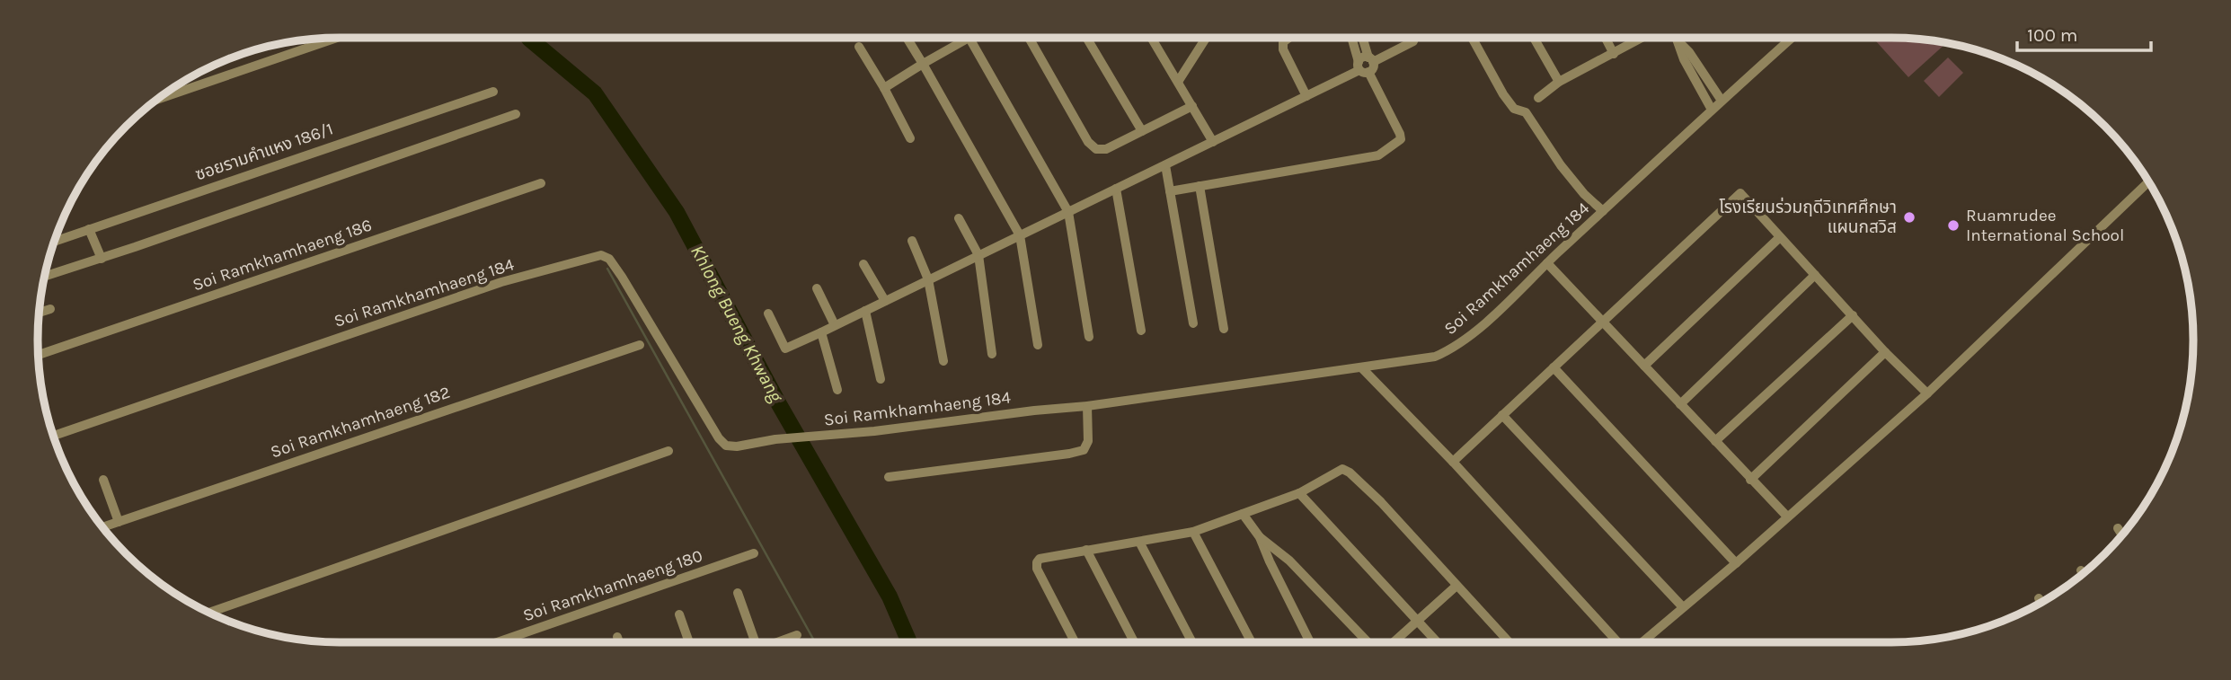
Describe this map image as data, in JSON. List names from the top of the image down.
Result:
{
  "streets": {
    "street": [
      "ซอยรามคำแหง 186/1",
      "Soi Ramkhamhaeng 186",
      "Soi Ramkhamhaeng 184",
      "Soi Ramkhamhaeng 182",
      "Soi Ramkhamhaeng 180"
    ]
  },
  "water": ["Khlong Bueng Khwang"],
  "places": ["โรงเรียนร่วมฤดีวิเทศศึกษา แผนกสวิส", "Ruamrudee International School"],
  "scale_bar": "100 m"
}
